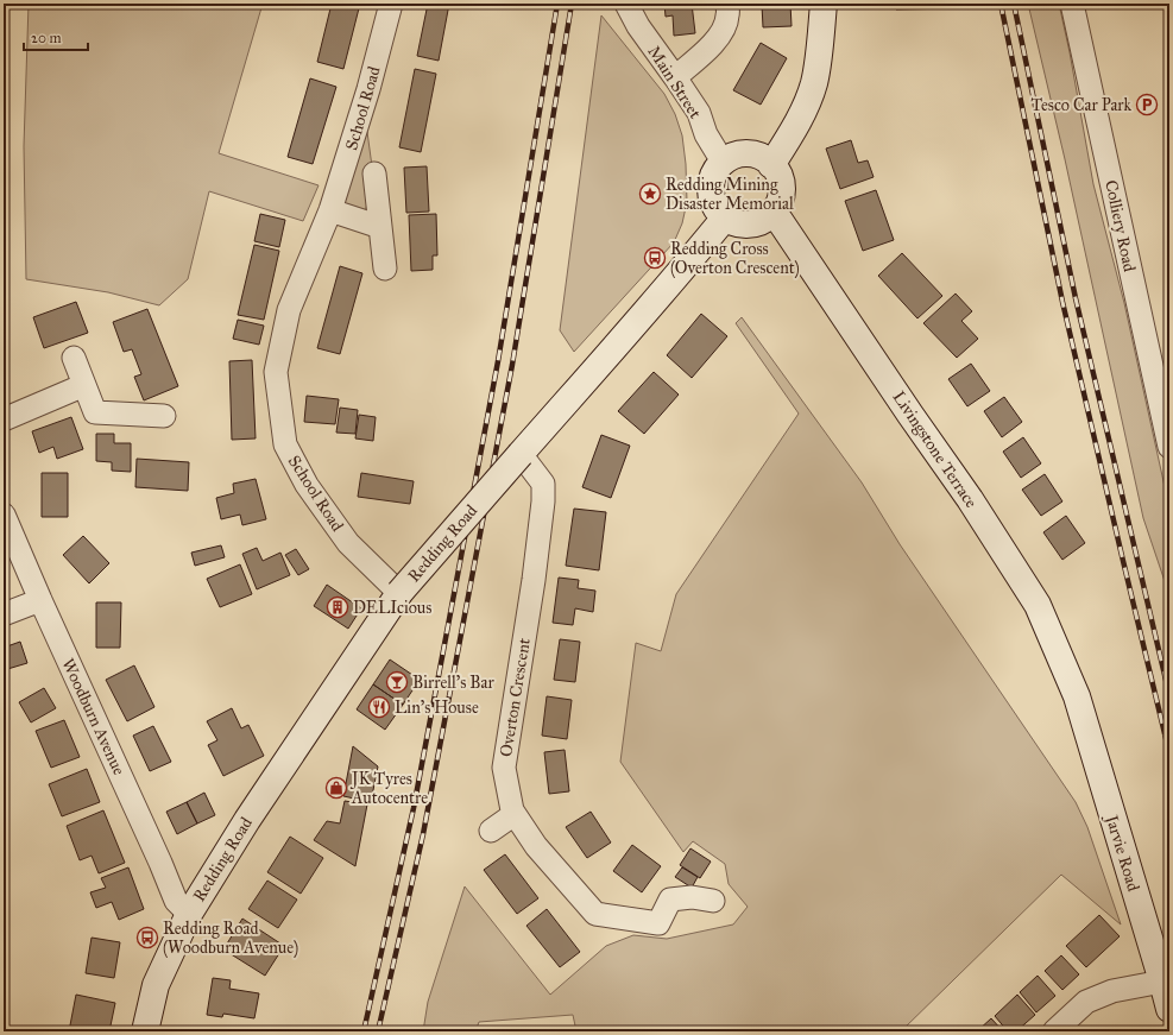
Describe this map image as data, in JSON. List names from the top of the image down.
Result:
{
  "streets": {
    "main road": ["Livingstone Terrace", "Redding Road", "Jarvie Road"],
    "street": [
      "Main Street",
      "School Road",
      "Colliery Road",
      "Overton Crescent",
      "Woodburn Avenue"
    ]
  },
  "crossings": [
    ["Main Street", "Livingstone Terrace"],
    ["Main Street", "Redding Road"],
    ["School Road", "Redding Road"],
    ["Livingstone Terrace", "Redding Road"],
    ["Livingstone Terrace", "Jarvie Road"],
    ["Redding Road", "Overton Crescent"],
    ["Redding Road", "Woodburn Avenue"]
  ],
  "places": {
    "parking": ["Tesco Car Park"],
    "place": ["Redding Mining Disaster Memorial"],
    "bus stop": ["Redding Cross (Overton Crescent)", "Redding Road (Woodburn Avenue)"],
    "building": ["DELIcious"],
    "bar": ["Birrell's Bar"],
    "restaurant": ["Lin's House"],
    "shop": ["JK Tyres Autocentre"]
  },
  "scale_bar": "20 m"
}
